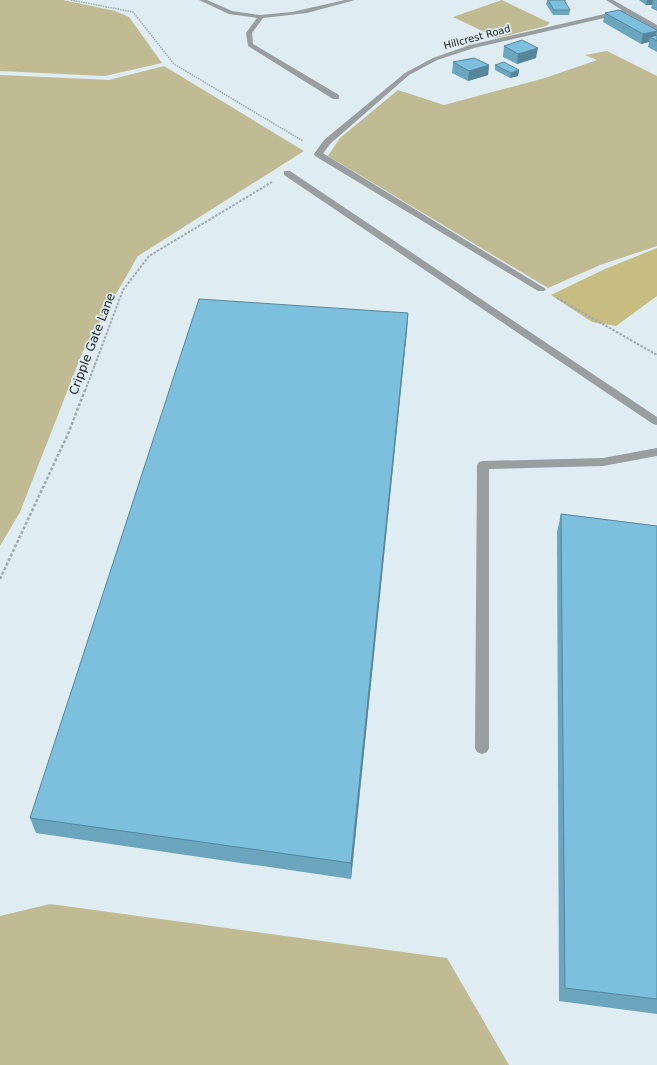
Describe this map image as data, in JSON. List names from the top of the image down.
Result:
{
  "streets": {
    "street": ["Hillcrest Road"],
    "path": ["Cripple Gate Lane"]
  }
}
